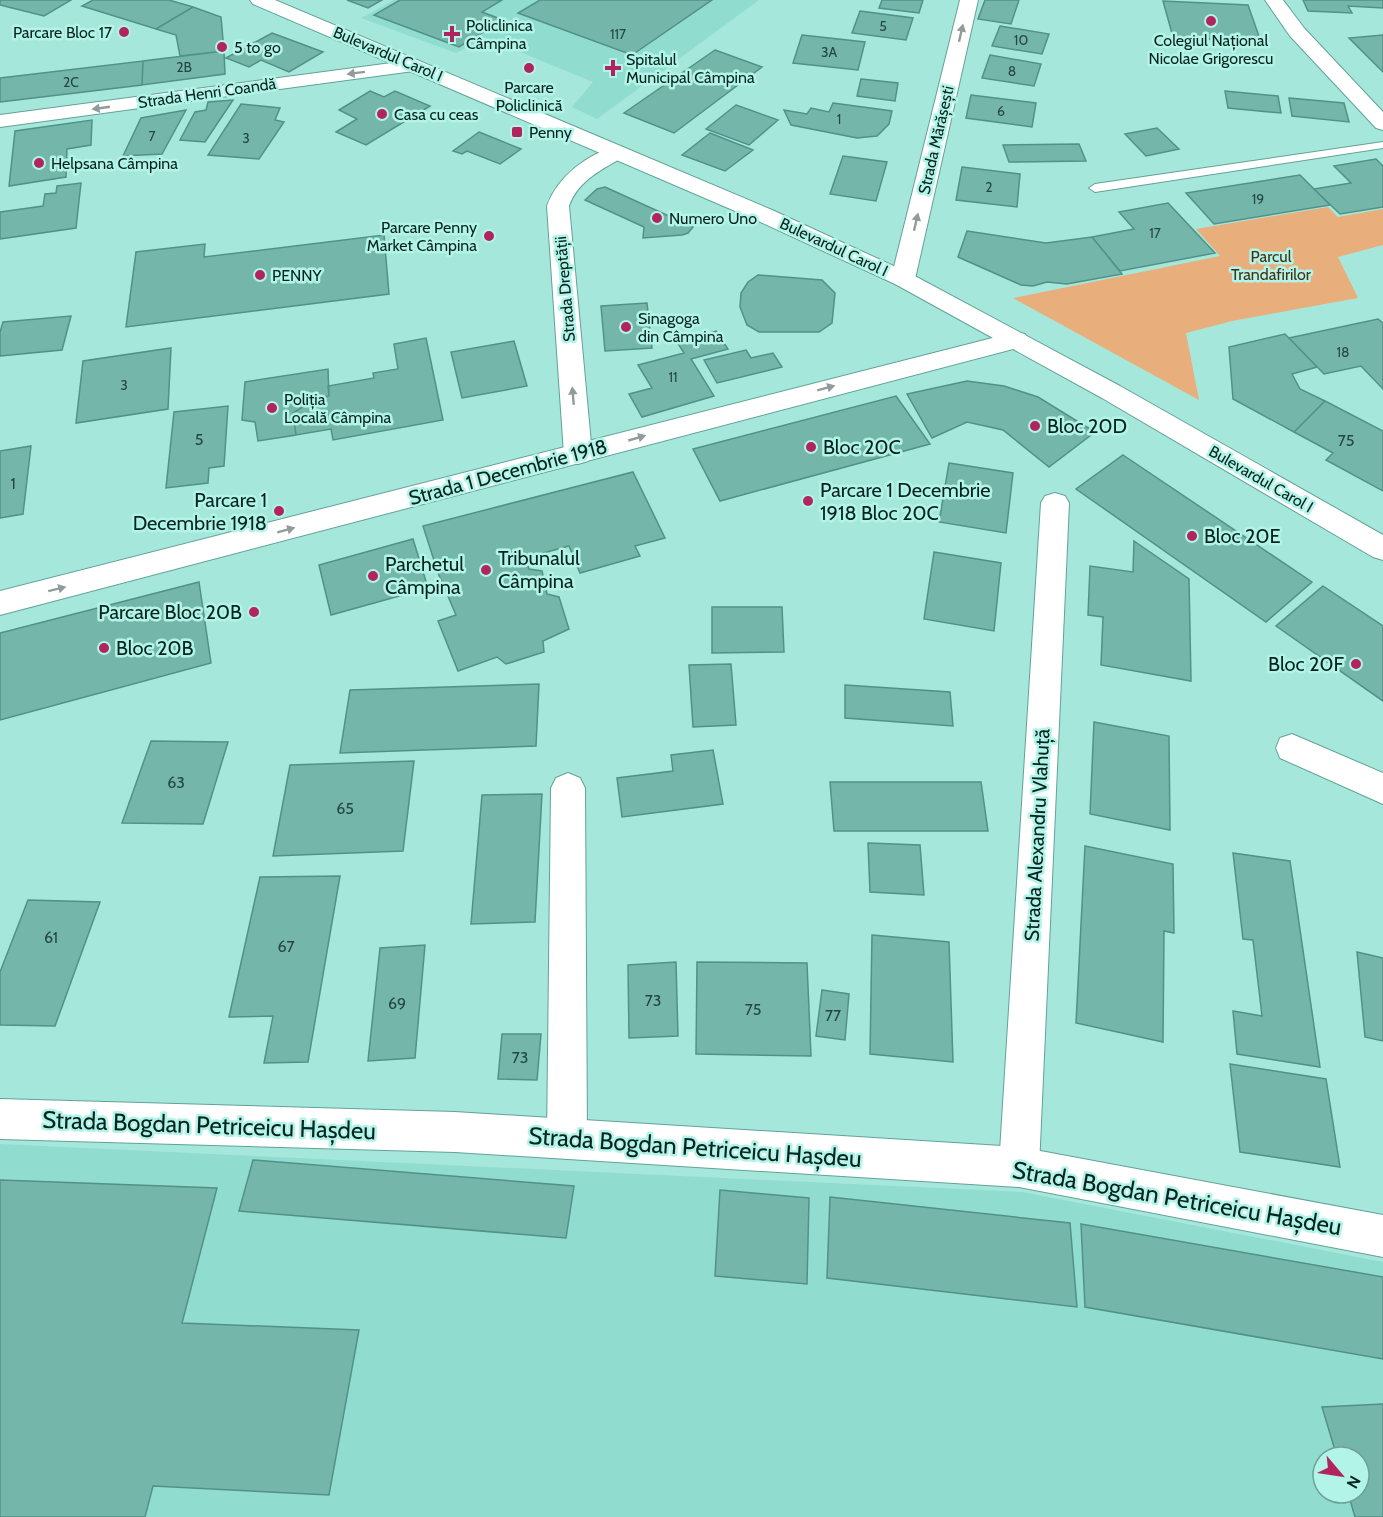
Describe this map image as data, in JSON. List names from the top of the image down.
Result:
{
  "streets": {
    "street": [
      "Bulevardul Carol I",
      "Strada Henri Coandă",
      "Strada Mărășești",
      "Strada Dreptății",
      "Strada 1 Decembrie 1918",
      "Strada Alexandru Vlahuță",
      "Strada Bogdan Petriceicu Hașdeu"
    ]
  },
  "crossings": [
    ["Bulevardul Carol I", "Strada Henri Coandă"],
    ["Bulevardul Carol I", "Strada Mărășești"],
    ["Bulevardul Carol I", "Strada Dreptății"],
    ["Bulevardul Carol I", "Strada 1 Decembrie 1918"],
    ["Strada Dreptății", "Strada 1 Decembrie 1918"],
    ["Strada Alexandru Vlahuță", "Strada Bogdan Petriceicu Hașdeu"]
  ],
  "one_way": [
    "Strada Henri Coandă",
    "Strada Mărășești",
    "Strada Dreptății",
    "Strada 1 Decembrie 1918"
  ],
  "parks": ["Parcul Trandafirilor"],
  "places": {
    "other": [
      "Colegiul Național Nicolae Grigorescu",
      "Parcare Bloc 17",
      "5 to go",
      "Parcare Policlinică",
      "Casa cu ceas",
      "Helpsana Câmpina",
      "Numero Uno",
      "Parcare Penny Market Câmpina",
      "PENNY",
      "Sinagoga din Câmpina",
      "Poliția Locală Câmpina",
      "Bloc 20D",
      "Bloc 20C",
      "Parcare 1 Decembrie 1918 Bloc 20C",
      "Parcare 1 Decembrie 1918",
      "Bloc 20E",
      "Tribunalul Câmpina",
      "Parchetul Câmpina",
      "Parcare Bloc 20B",
      "Bloc 20B",
      "Bloc 20F"
    ],
    "health": ["Policlinica Câmpina", "Spitalul Municipal Câmpina"],
    "transit": ["Penny"]
  },
  "house_numbers": [
    "5",
    "117",
    "10",
    "3A",
    "2B",
    "8",
    "2C",
    "6",
    "1",
    "7",
    "3",
    "2",
    "19",
    "17",
    "18",
    "11",
    "3",
    "5",
    "75",
    "1",
    "63",
    "65",
    "61",
    "67",
    "73",
    "69",
    "75",
    "77",
    "73"
  ],
  "north": "bottom right"
}
